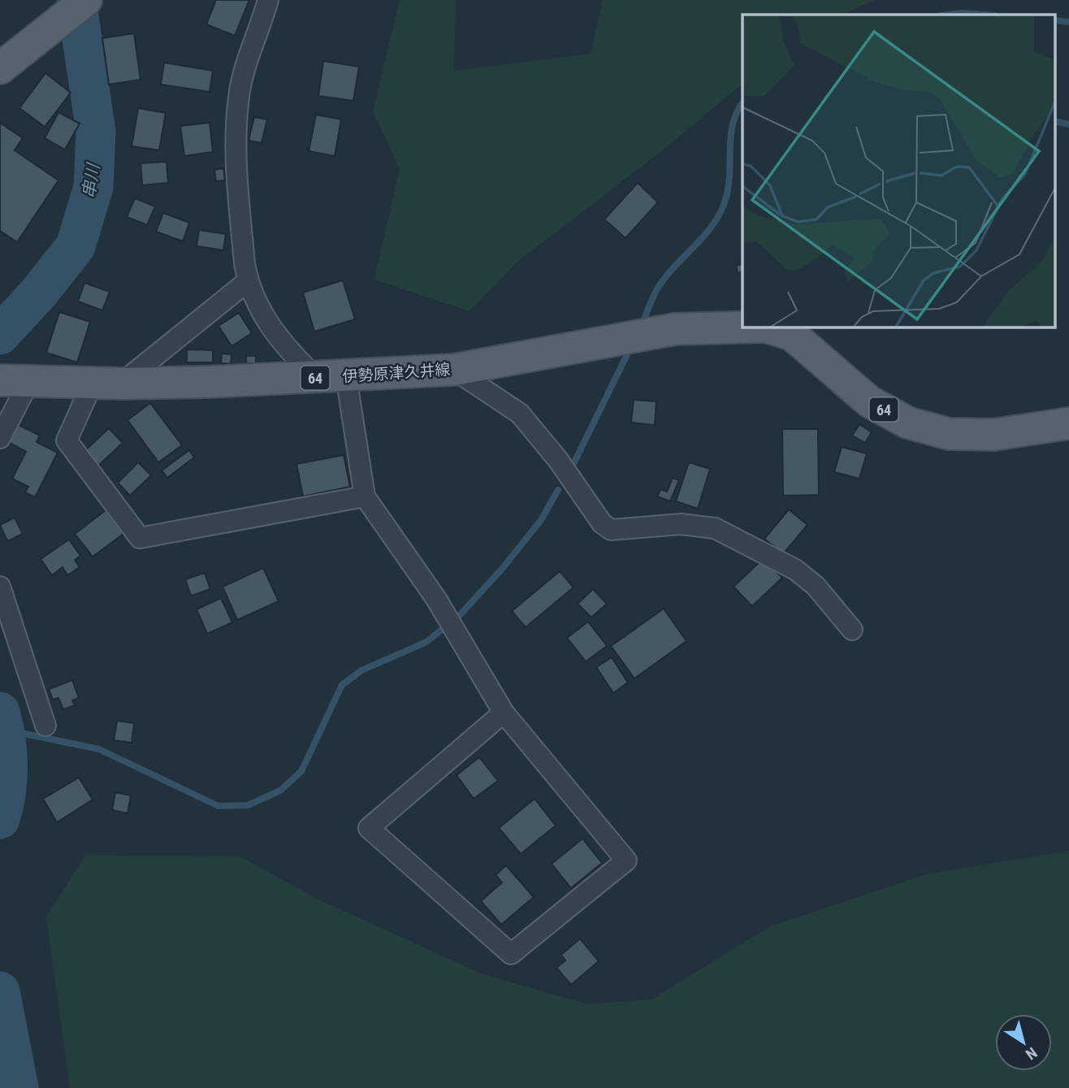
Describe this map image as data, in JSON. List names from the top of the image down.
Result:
{
  "streets": {
    "main road": ["伊勢原津久井線", "64"]
  },
  "water": ["串川"],
  "north": "bottom right"
}
